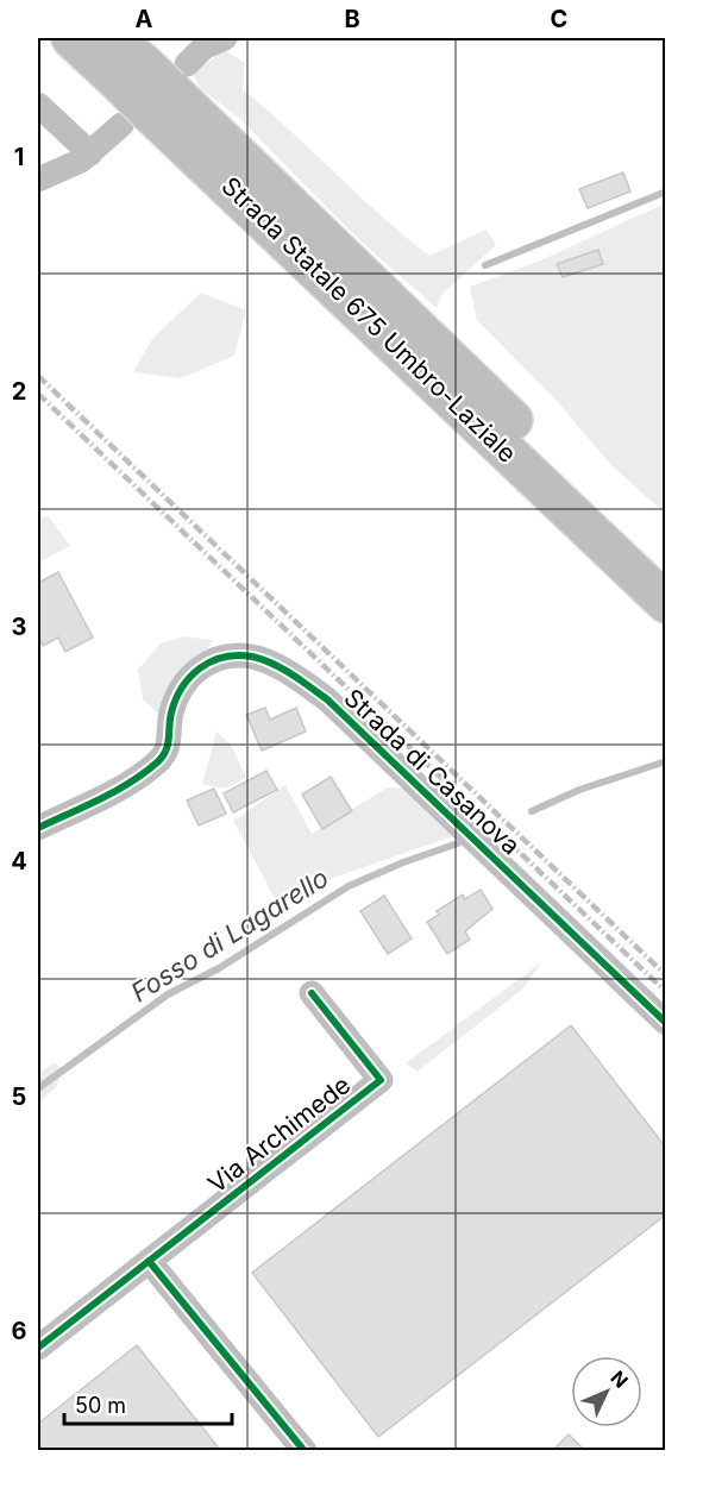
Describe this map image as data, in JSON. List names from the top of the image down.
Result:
{
  "streets": {
    "highway": ["Strada Statale 675 Umbro-Laziale"],
    "street": ["Strada di Casanova", "Via Archimede"]
  },
  "water": ["Fosso di Lagarello"],
  "scale_bar": "50 m",
  "north": "top right",
  "grid": {
    "columns": ["A", "B", "C"],
    "rows": [
      "1",
      "2",
      "3",
      "4",
      "5",
      "6"
    ]
  }
}
